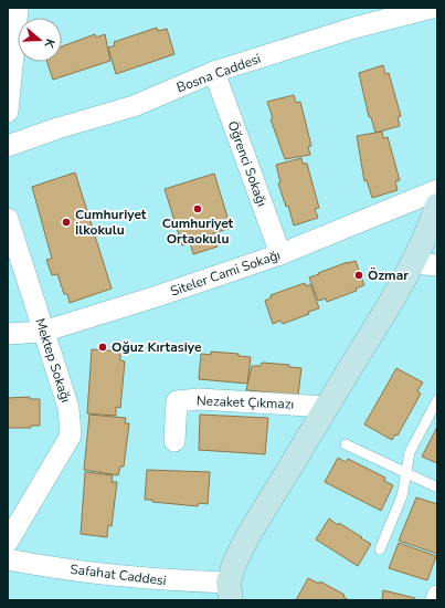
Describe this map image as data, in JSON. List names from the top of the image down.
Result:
{
  "streets": {
    "street": [
      "Bosna Caddesi",
      "Öğrenci Sokağı",
      "Siteler Cami Sokağı",
      "Mektep Sokağı",
      "Nezaket Çıkmazı",
      "Safahat Caddesi"
    ]
  },
  "crossings": [
    ["Bosna Caddesi", "Öğrenci Sokağı"],
    ["Öğrenci Sokağı", "Siteler Cami Sokağı"],
    ["Siteler Cami Sokağı", "Mektep Sokağı"]
  ],
  "places": [
    "Cumhuriyet Ortaokulu",
    "Cumhuriyet İlkokulu",
    "Özmar",
    "Oğuz Kırtasiye"
  ],
  "north": "right"
}
